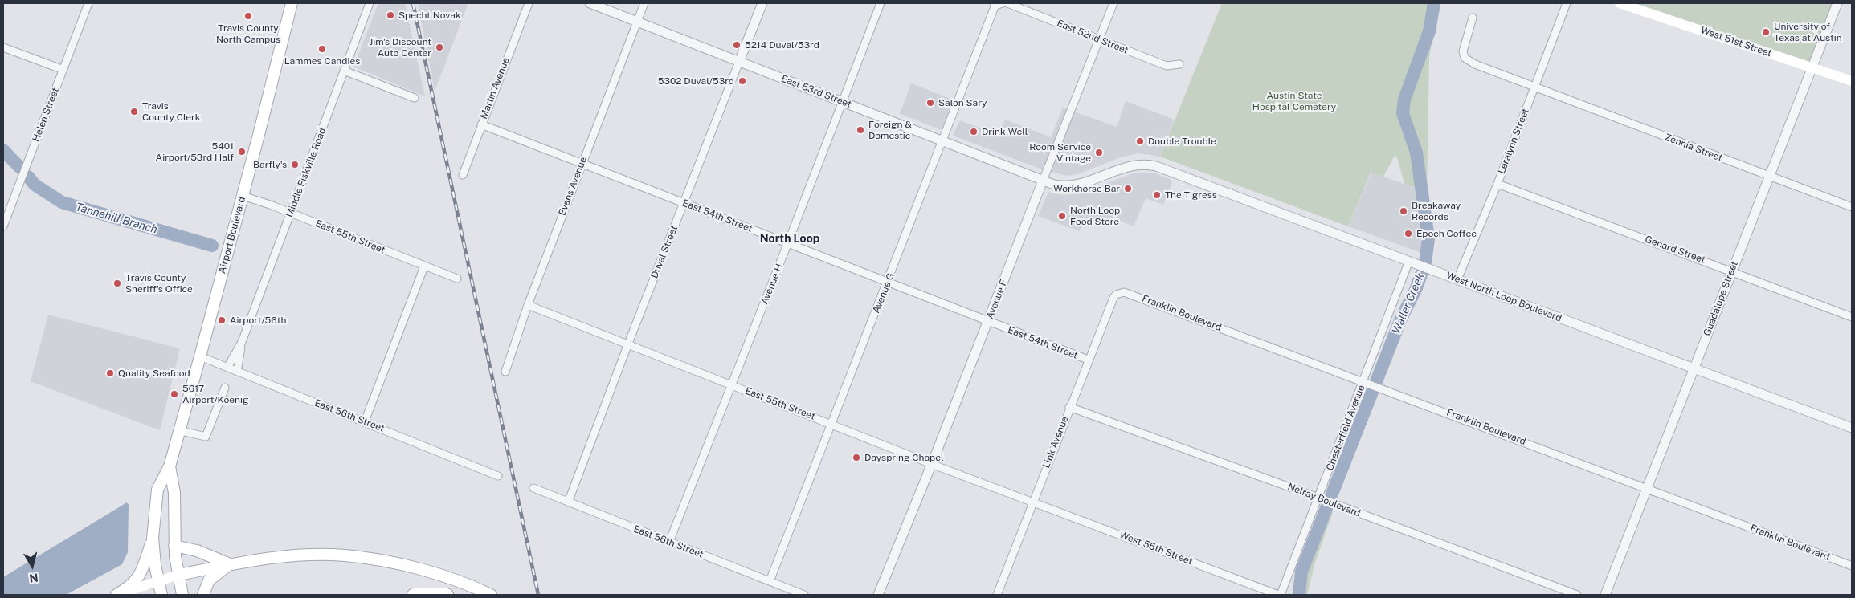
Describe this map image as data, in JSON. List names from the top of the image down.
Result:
{
  "streets": {
    "main road": ["West 51st Street", "Airport Boulevard"],
    "street": [
      "East 52nd Street",
      "Martin Avenue",
      "East 53rd Street",
      "Helen Street",
      "Leralynn Street",
      "Zennia Street",
      "Middle Fiskville Road",
      "Evans Avenue",
      "East 54th Street",
      "East 55th Street",
      "Genard Street",
      "Duval Street",
      "Avenue H",
      "Avenue G",
      "West North Loop Boulevard",
      "Guadalupe Street",
      "Avenue F",
      "Franklin Boulevard",
      "East 56th Street",
      "Chesterfield Avenue",
      "Link Avenue",
      "Nelray Boulevard",
      "West 55th Street"
    ]
  },
  "crossings": [
    ["East 52nd Street", "Avenue F"],
    ["West 51st Street", "Guadalupe Street"],
    ["Martin Avenue", "East 54th Street"],
    ["East 53rd Street", "Evans Avenue"],
    ["East 53rd Street", "Duval Street"],
    ["East 53rd Street", "Avenue H"],
    ["East 53rd Street", "Avenue G"],
    ["East 53rd Street", "West North Loop Boulevard"],
    ["East 53rd Street", "Avenue F"],
    ["Leralynn Street", "Zennia Street"],
    ["Leralynn Street", "Genard Street"],
    ["Leralynn Street", "West North Loop Boulevard"],
    ["Zennia Street", "Guadalupe Street"],
    ["Middle Fiskville Road", "East 55th Street"],
    ["Middle Fiskville Road", "East 56th Street"],
    ["Evans Avenue", "East 54th Street"],
    ["Evans Avenue", "East 55th Street"],
    ["East 54th Street", "Duval Street"],
    ["East 54th Street", "Avenue H"],
    ["East 54th Street", "Avenue G"],
    ["East 54th Street", "Avenue F"],
    ["East 54th Street", "Link Avenue"],
    ["Airport Boulevard", "East 55th Street"],
    ["Airport Boulevard", "East 56th Street"],
    ["East 55th Street", "Duval Street"],
    ["East 55th Street", "Avenue H"],
    ["East 55th Street", "Avenue G"],
    ["East 55th Street", "Avenue F"],
    ["East 55th Street", "Link Avenue"],
    ["East 55th Street", "West 55th Street"],
    ["Genard Street", "Guadalupe Street"],
    ["Duval Street", "East 56th Street"],
    ["Avenue H", "East 56th Street"],
    ["Avenue G", "East 56th Street"],
    ["West North Loop Boulevard", "Guadalupe Street"],
    ["West North Loop Boulevard", "Chesterfield Avenue"],
    ["Guadalupe Street", "Franklin Boulevard"],
    ["Franklin Boulevard", "Chesterfield Avenue"],
    ["Franklin Boulevard", "Link Avenue"],
    ["Chesterfield Avenue", "Nelray Boulevard"],
    ["Chesterfield Avenue", "West 55th Street"],
    ["Link Avenue", "Nelray Boulevard"],
    ["Link Avenue", "West 55th Street"]
  ],
  "districts": ["North Loop"],
  "water": ["Tannehill Branch", "Waller Creek"],
  "parks": ["Austin State Hospital Cemetery"],
  "places": [
    "Specht Novak",
    "Travis County North Campus",
    "University of Texas at Austin",
    "5214 Duval/53rd",
    "Jim's Discount Auto Center",
    "Lammes Candies",
    "5302 Duval/53rd",
    "Salon Sary",
    "Travis County Clerk",
    "Foreign & Domestic",
    "Drink Well",
    "Double Trouble",
    "5401 Airport/53rd Half",
    "Room Service Vintage",
    "Barfly's",
    "Workhorse Bar",
    "The Tigress",
    "Breakaway Records",
    "North Loop Food Store",
    "Epoch Coffee",
    "Travis County Sheriff's Office",
    "Airport/56th",
    "Quality Seafood",
    "5617 Airport/Koenig",
    "Dayspring Chapel"
  ],
  "north": "bottom"
}
